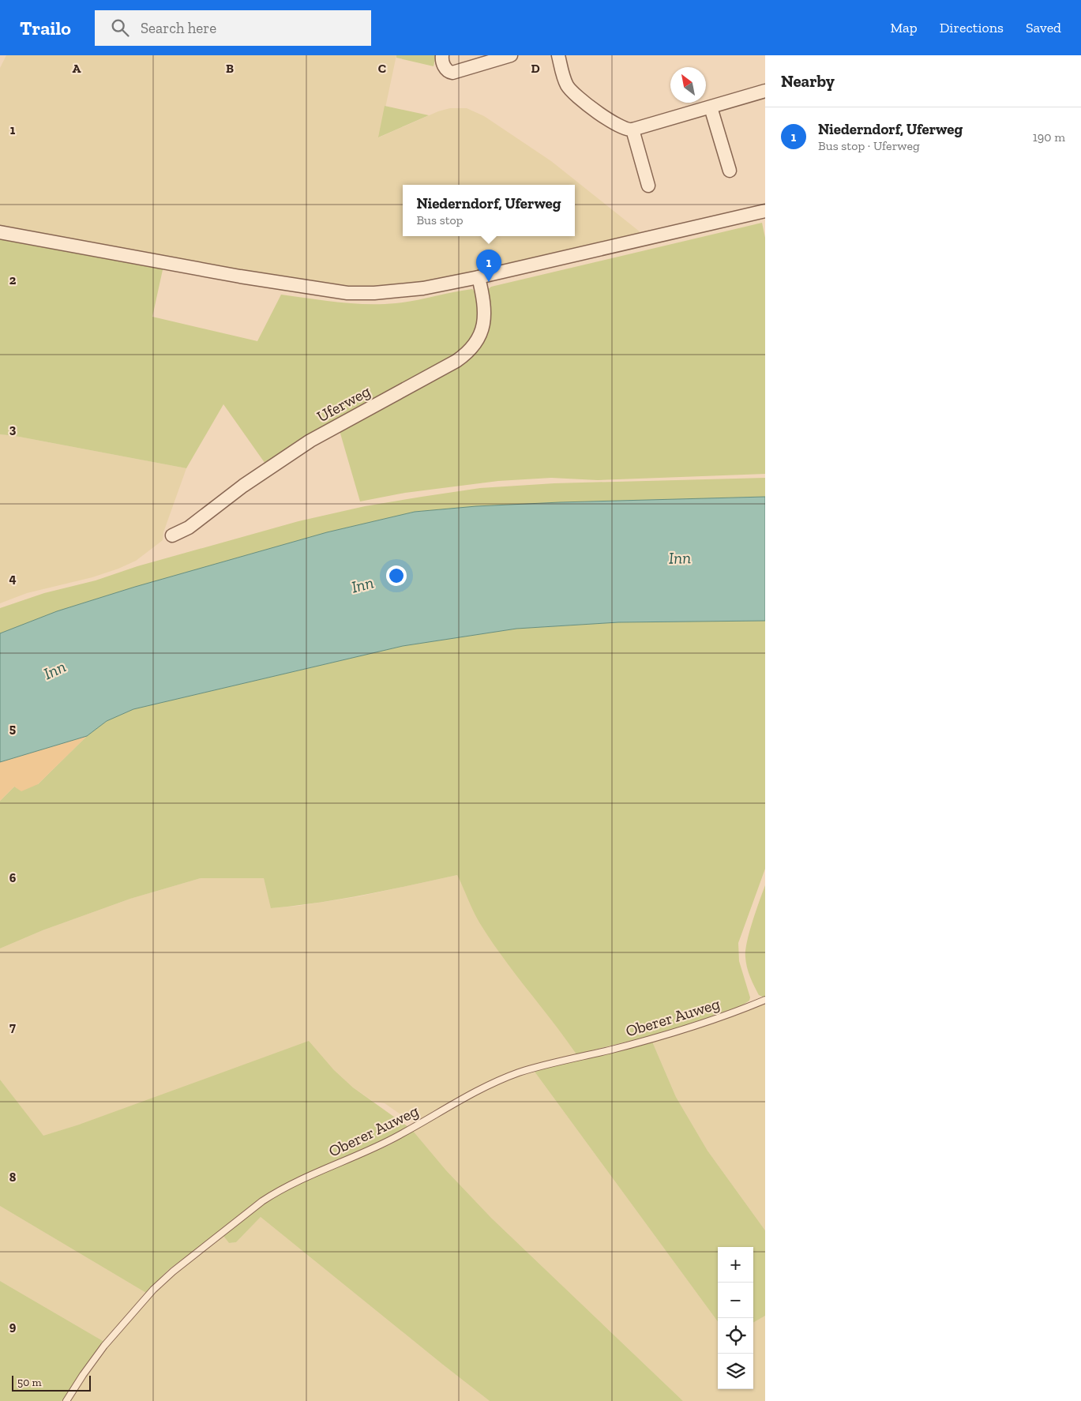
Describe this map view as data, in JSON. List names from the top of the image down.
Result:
{
  "streets": {
    "street": ["Uferweg"],
    "lane": ["Oberer Auweg"]
  },
  "water": ["Inn"],
  "scale_bar": "50 m",
  "north": "top left",
  "page": {
    "header": "Trailo",
    "search": "Search here",
    "nav": ["Map", "Directions", "Saved"],
    "heading": "Nearby",
    "list": [
      {
        "mark": "1",
        "name": "Niederndorf, Uferweg",
        "note": "Bus stop · Uferweg",
        "value": "190 m"
      }
    ],
    "popup": ["Niederndorf, Uferweg", "Bus stop"],
    "pins": "1",
    "map_buttons": ["+", "−"],
    "scale": "50 m"
  },
  "grid": {
    "columns": [
      "A",
      "B",
      "C",
      "D"
    ],
    "rows": [
      "1",
      "2",
      "3",
      "4",
      "5",
      "6",
      "7",
      "8",
      "9"
    ]
  }
}
